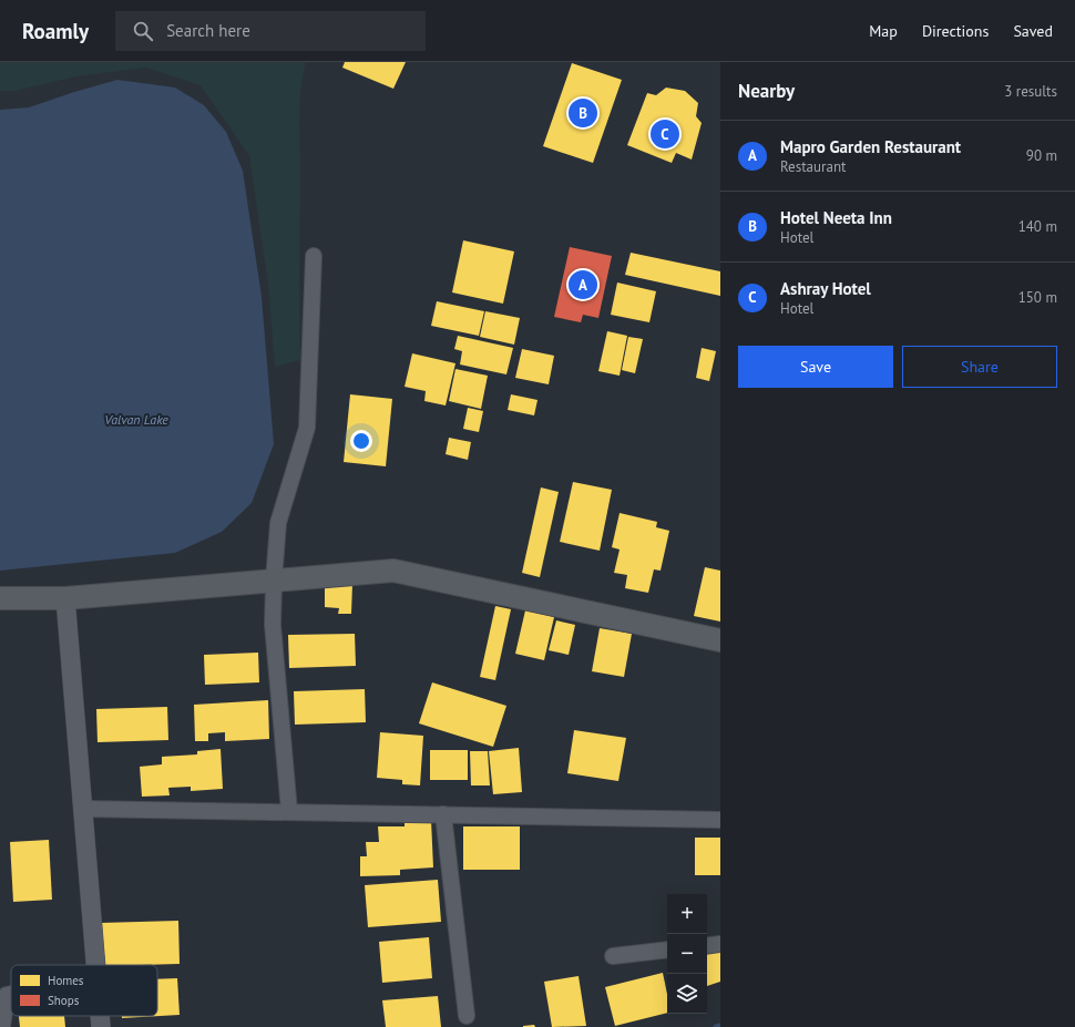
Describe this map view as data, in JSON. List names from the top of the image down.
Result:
{
  "water": ["Valvan Lake"],
  "legend": ["Homes", "Shops"],
  "page": {
    "header": "Roamly",
    "search": "Search here",
    "nav": ["Map", "Directions", "Saved"],
    "heading": ["Nearby", "3 results"],
    "pins": ["B", "C", "A"],
    "list": [
      {
        "mark": "A",
        "name": "Mapro Garden Restaurant",
        "note": "Restaurant",
        "value": "90 m"
      },
      {
        "mark": "B",
        "name": "Hotel Neeta Inn",
        "note": "Hotel",
        "value": "140 m"
      },
      {
        "mark": "C",
        "name": "Ashray Hotel",
        "note": "Hotel",
        "value": "150 m"
      }
    ],
    "buttons": ["Save", "Share"],
    "map_buttons": ["+", "−"]
  }
}
